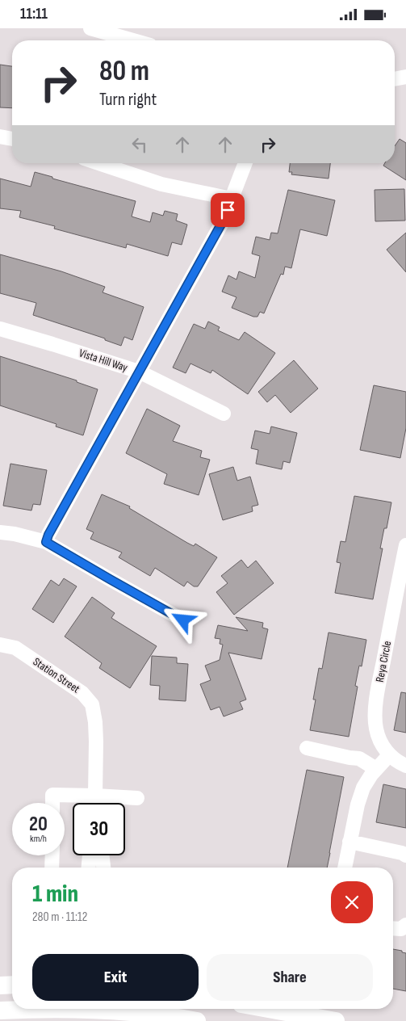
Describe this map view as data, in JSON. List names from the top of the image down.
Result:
{
  "streets": {
    "street": ["Vista Hill Way", "Reya Circle", "Station Street"]
  },
  "page": {
    "status": "11:11",
    "turn": ["80 m", "Turn right"],
    "speed": "20 km/h",
    "limit": "30",
    "heading": ["1 min", "280 m · 11:12"],
    "buttons": ["Exit", "Share"]
  }
}
